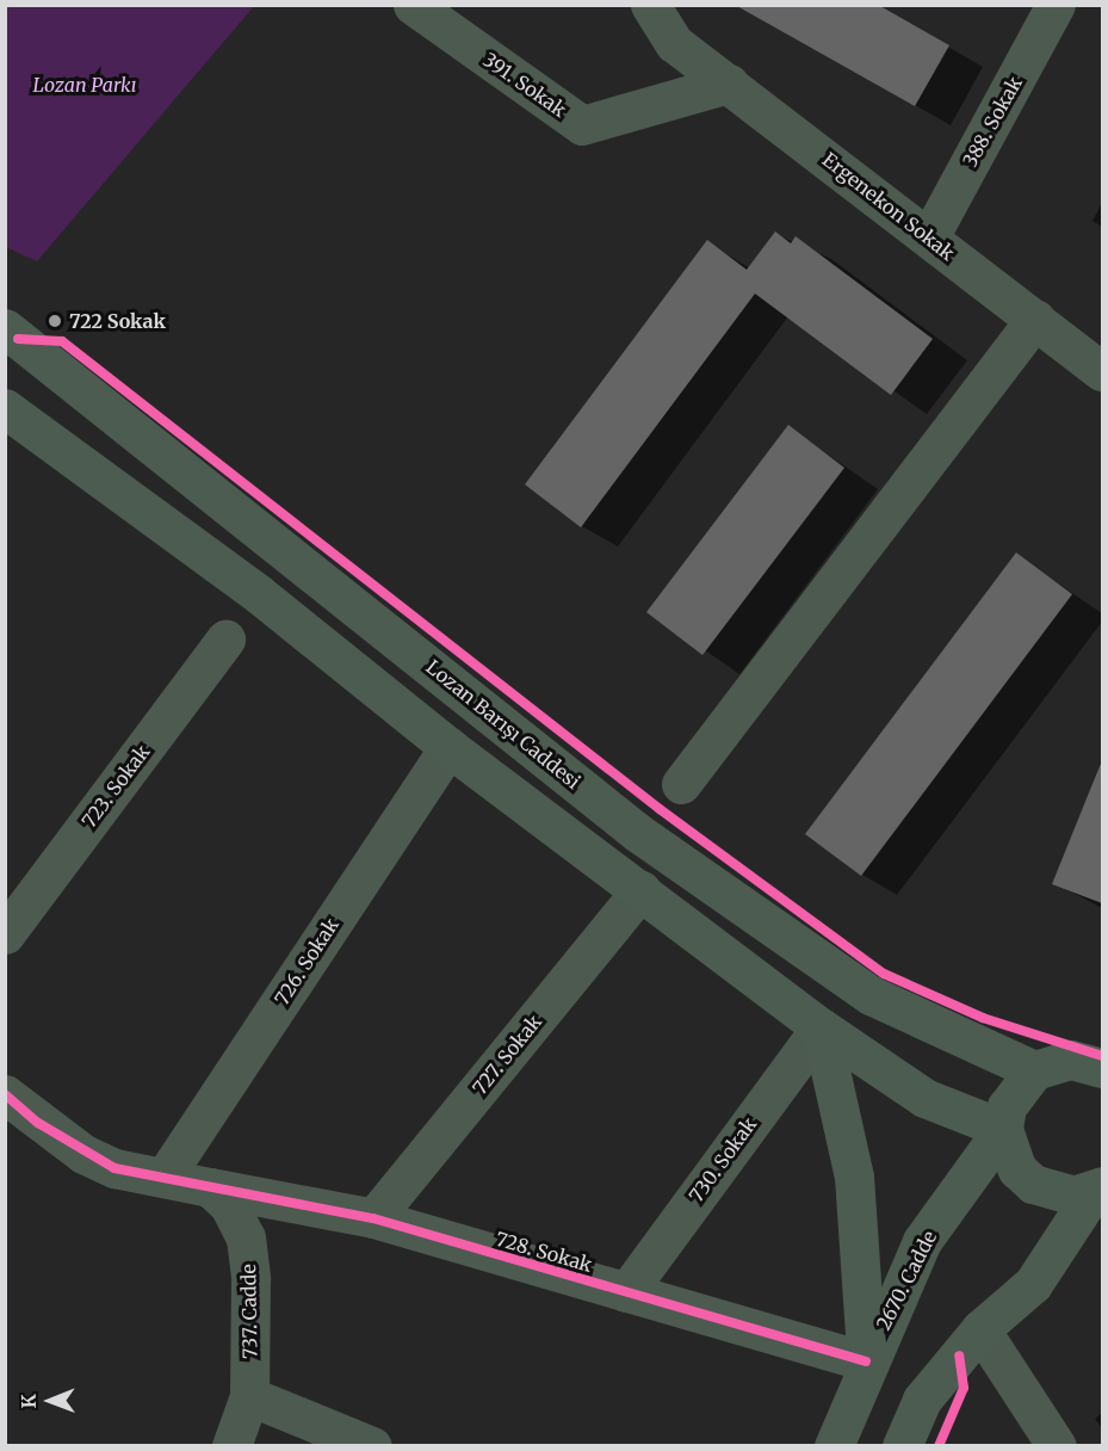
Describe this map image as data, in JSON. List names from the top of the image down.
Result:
{
  "streets": {
    "main road": ["Lozan Barışı Caddesi", "2670. Cadde"],
    "street": [
      "391. Sokak",
      "388. Sokak",
      "Ergenekon Sokak",
      "723. Sokak",
      "726. Sokak",
      "727. Sokak",
      "730. Sokak",
      "728. Sokak",
      "737. Cadde"
    ]
  },
  "crossings": [
    ["391. Sokak", "Ergenekon Sokak"],
    ["388. Sokak", "Ergenekon Sokak"],
    ["726. Sokak", "728. Sokak"],
    ["727. Sokak", "728. Sokak"],
    ["730. Sokak", "728. Sokak"],
    ["728. Sokak", "2670. Cadde"],
    ["728. Sokak", "737. Cadde"]
  ],
  "parks": ["Lozan Parkı"],
  "places": ["722 Sokak"],
  "north": "left"
}
